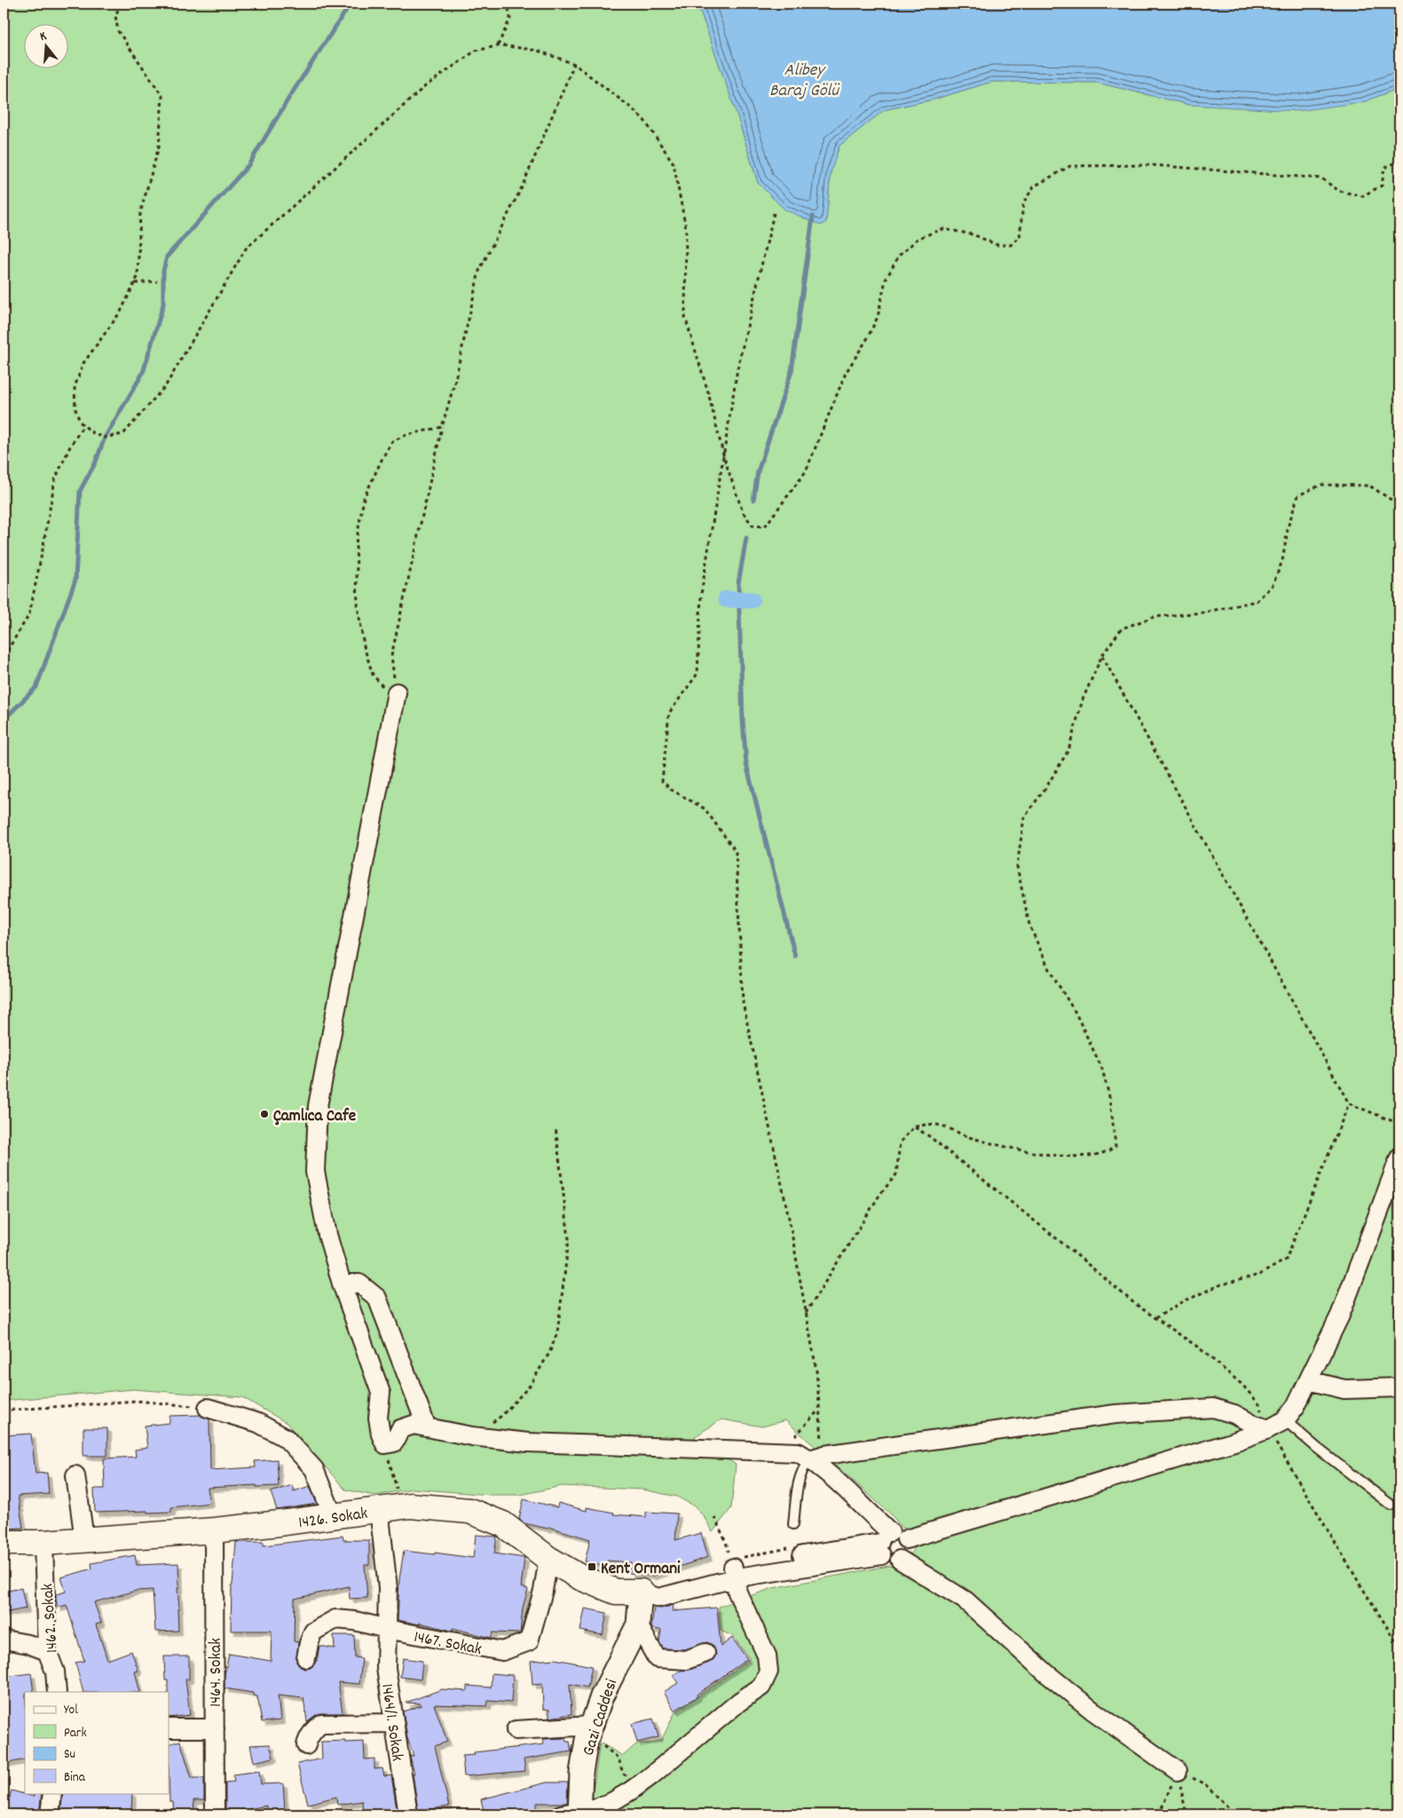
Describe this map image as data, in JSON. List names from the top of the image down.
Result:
{
  "streets": {
    "main road": ["1426. Sokak"],
    "street": [
      "1462. Sokak",
      "1467. Sokak",
      "1464. Sokak",
      "Gazi Caddesi",
      "1464/1. Sokak"
    ]
  },
  "crossings": [
    ["1426. Sokak", "1462. Sokak"],
    ["1426. Sokak", "1467. Sokak"],
    ["1426. Sokak", "1464. Sokak"],
    ["1426. Sokak", "Gazi Caddesi"],
    ["1426. Sokak", "1464/1. Sokak"],
    ["1467. Sokak", "1464/1. Sokak"]
  ],
  "water": ["Alibey Baraj Gölü"],
  "places": {
    "other": ["Çamlıca Cafe"],
    "transit": ["Kent Ormani"]
  },
  "legend": [
    "Yol",
    "Park",
    "Su",
    "Bina"
  ],
  "north": "top"
}
